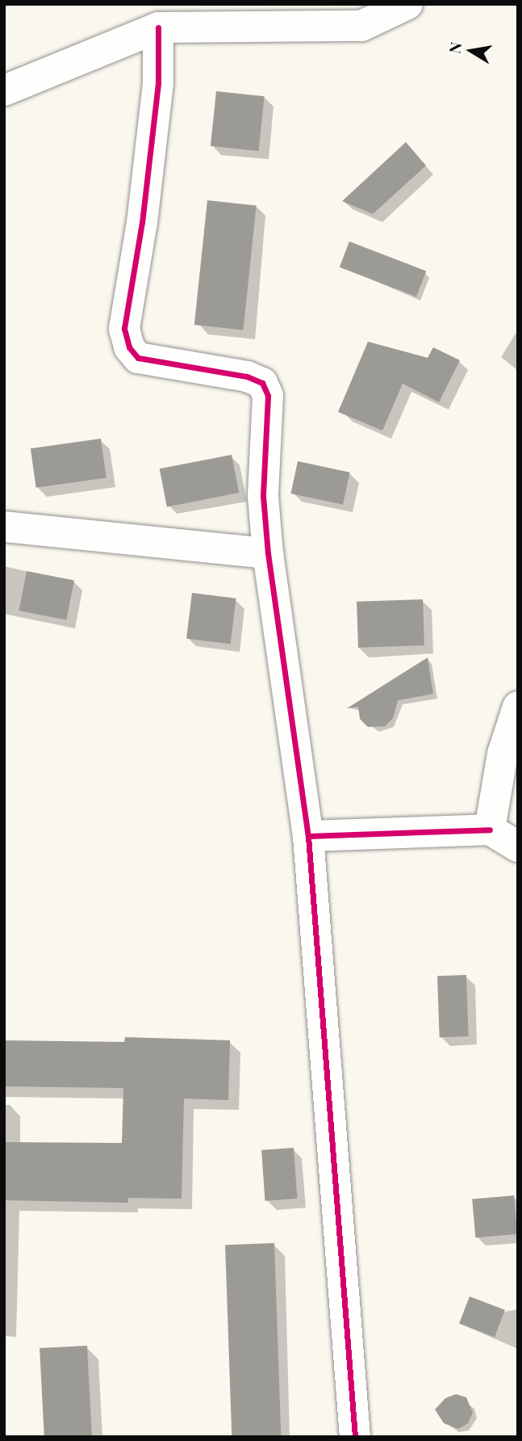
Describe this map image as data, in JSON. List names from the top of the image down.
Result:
{
  "north": "left"
}
